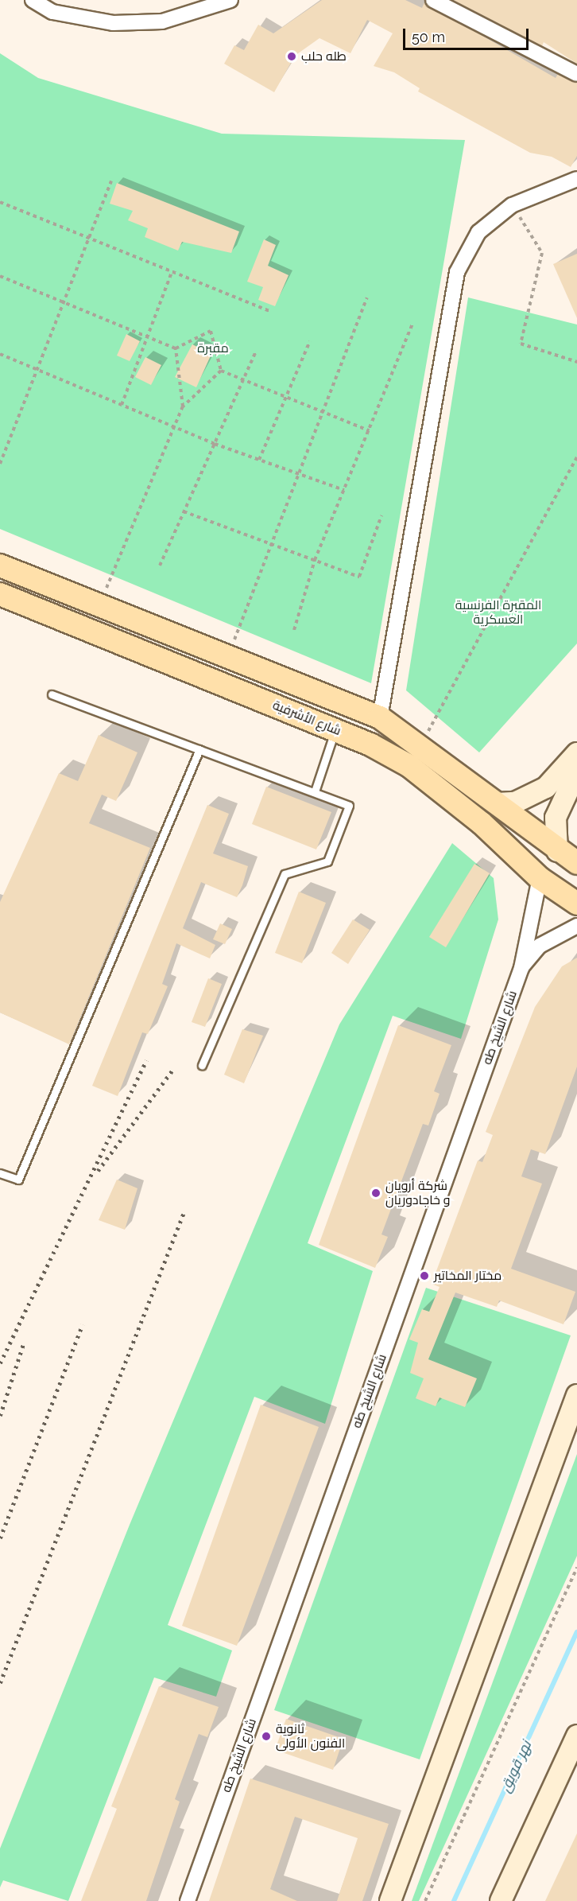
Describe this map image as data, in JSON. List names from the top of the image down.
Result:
{
  "streets": {
    "main road": ["شارع الأشرفية"],
    "street": ["شارع الشيخ طه"]
  },
  "crossings": [
    ["شارع الأشرفية", "شارع الشيخ طه"]
  ],
  "water": ["نهر قويق"],
  "parks": ["مقبرة", "المقبرة الفرنسية العسكرية"],
  "places": [
    "طله حلب",
    "شركة أرويان و خاجادوريان",
    "مختار المخاتير",
    "ثانوية الفنون الأولى"
  ],
  "scale_bar": "50 m"
}
